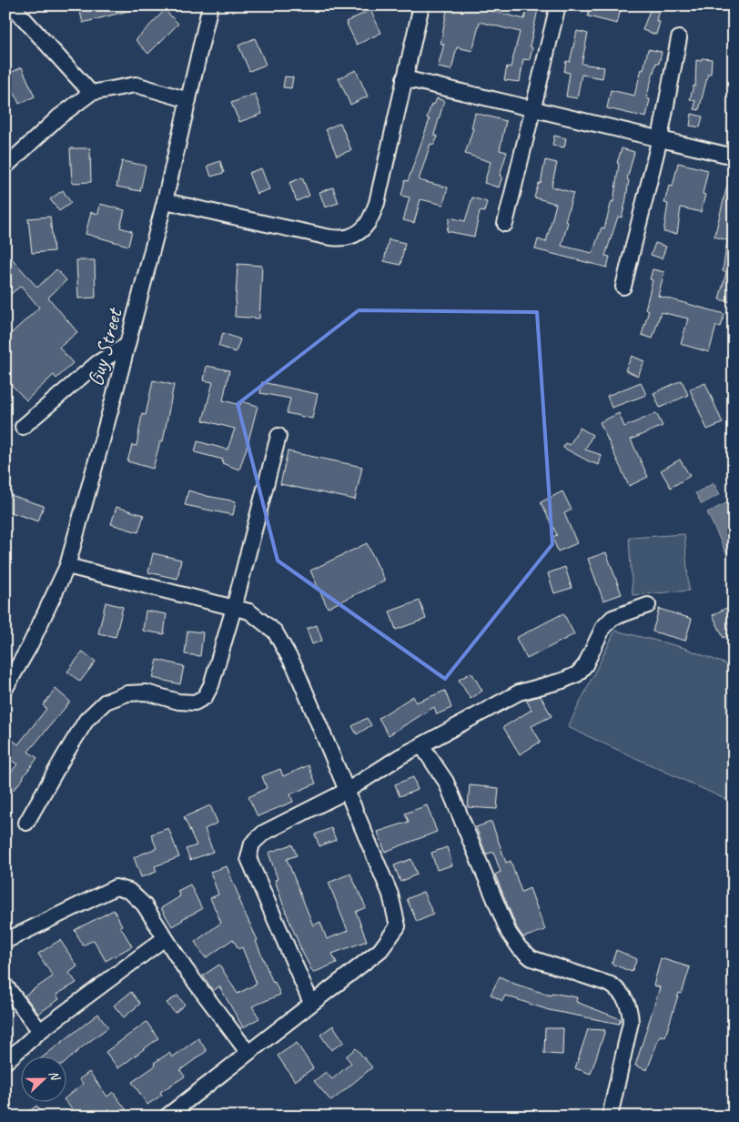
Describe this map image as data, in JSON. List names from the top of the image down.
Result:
{
  "streets": {
    "street": ["Guy Street"]
  },
  "north": "right"
}
